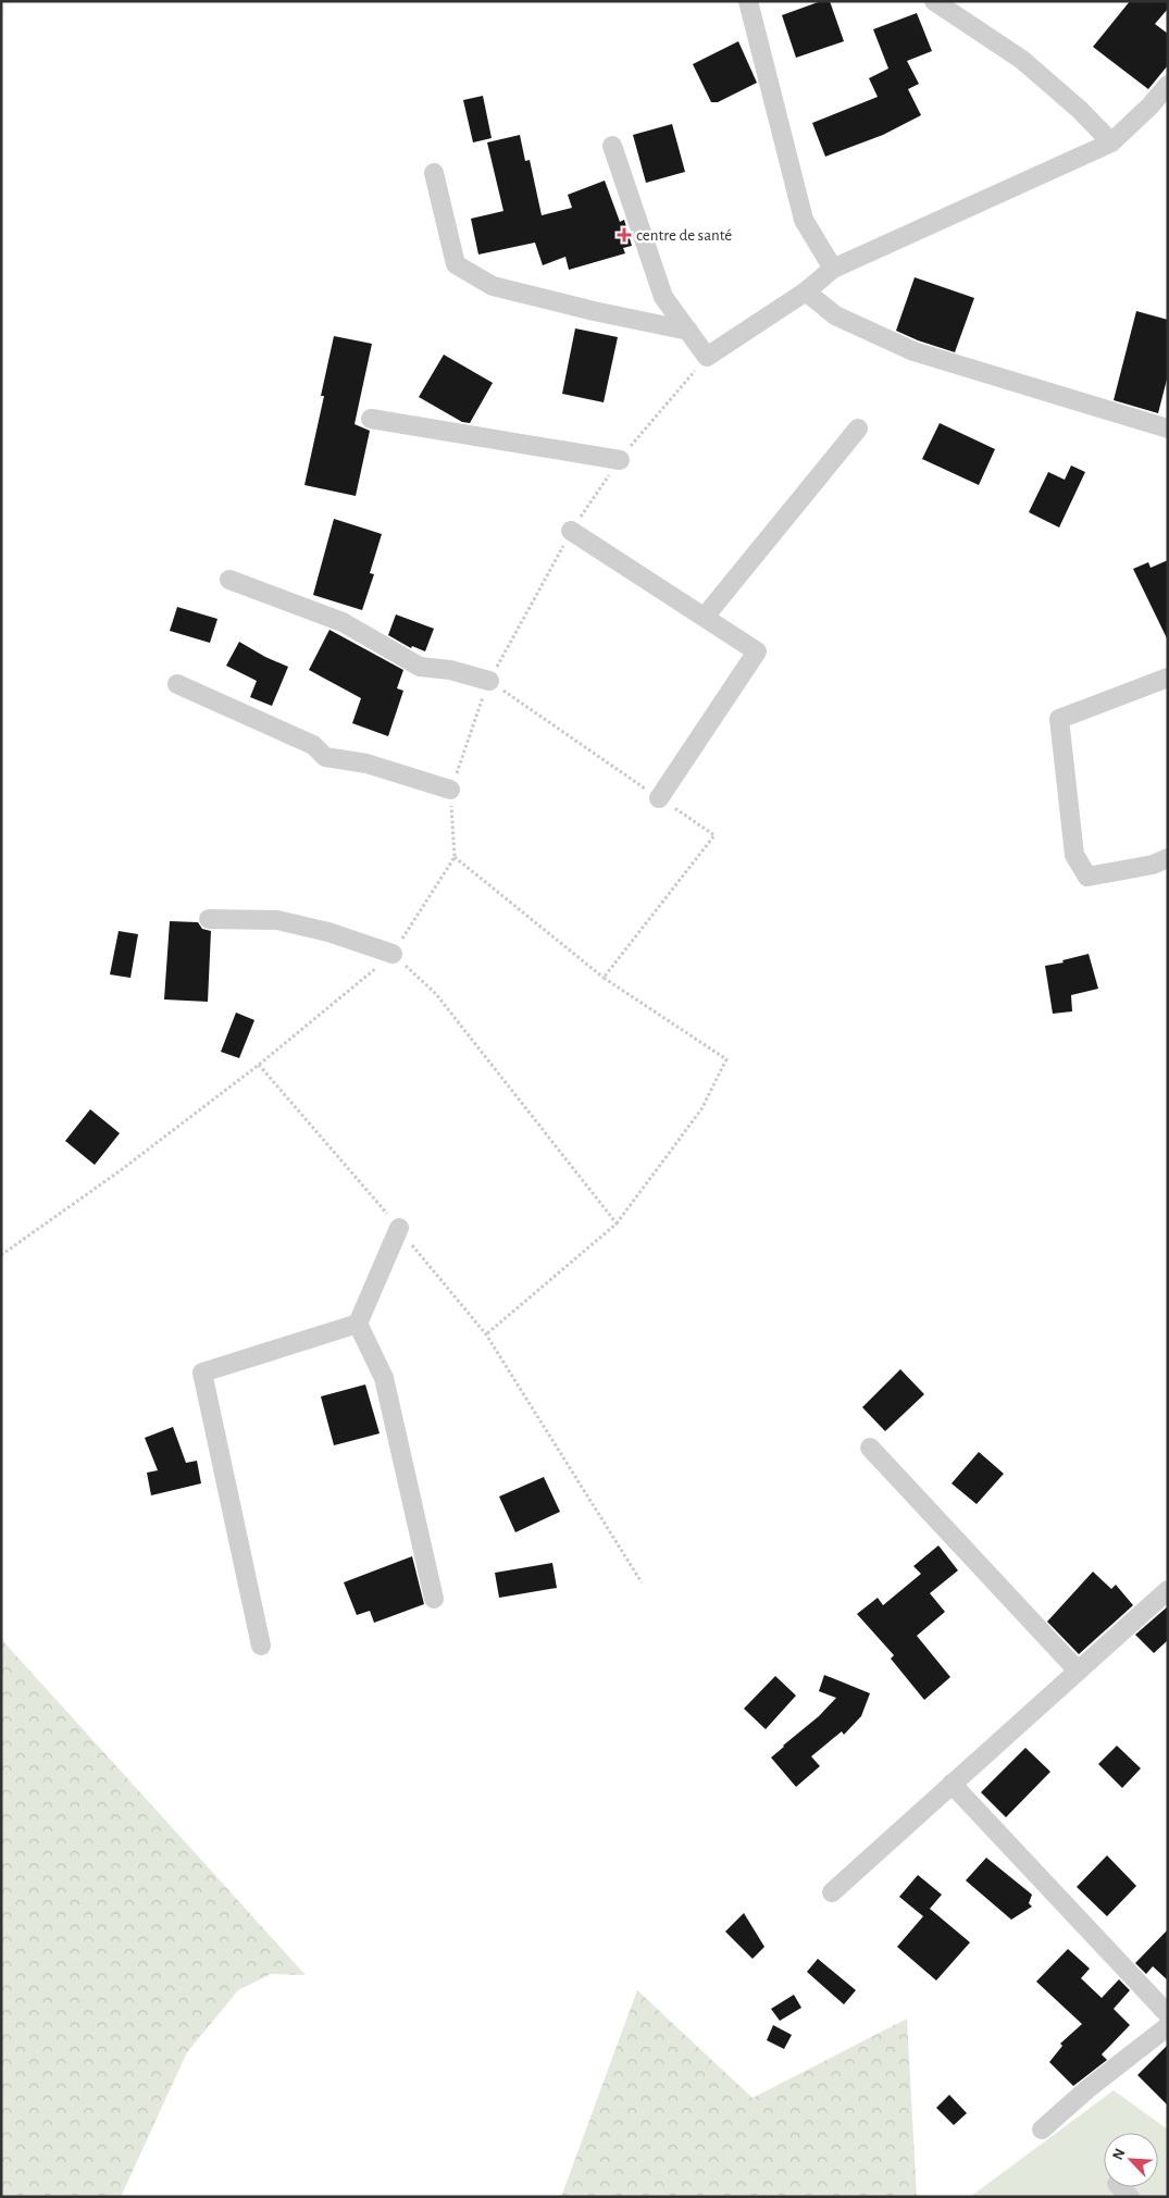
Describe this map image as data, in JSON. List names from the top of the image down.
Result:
{
  "places": {
    "health": ["centre de santé"]
  },
  "north": "top left"
}
